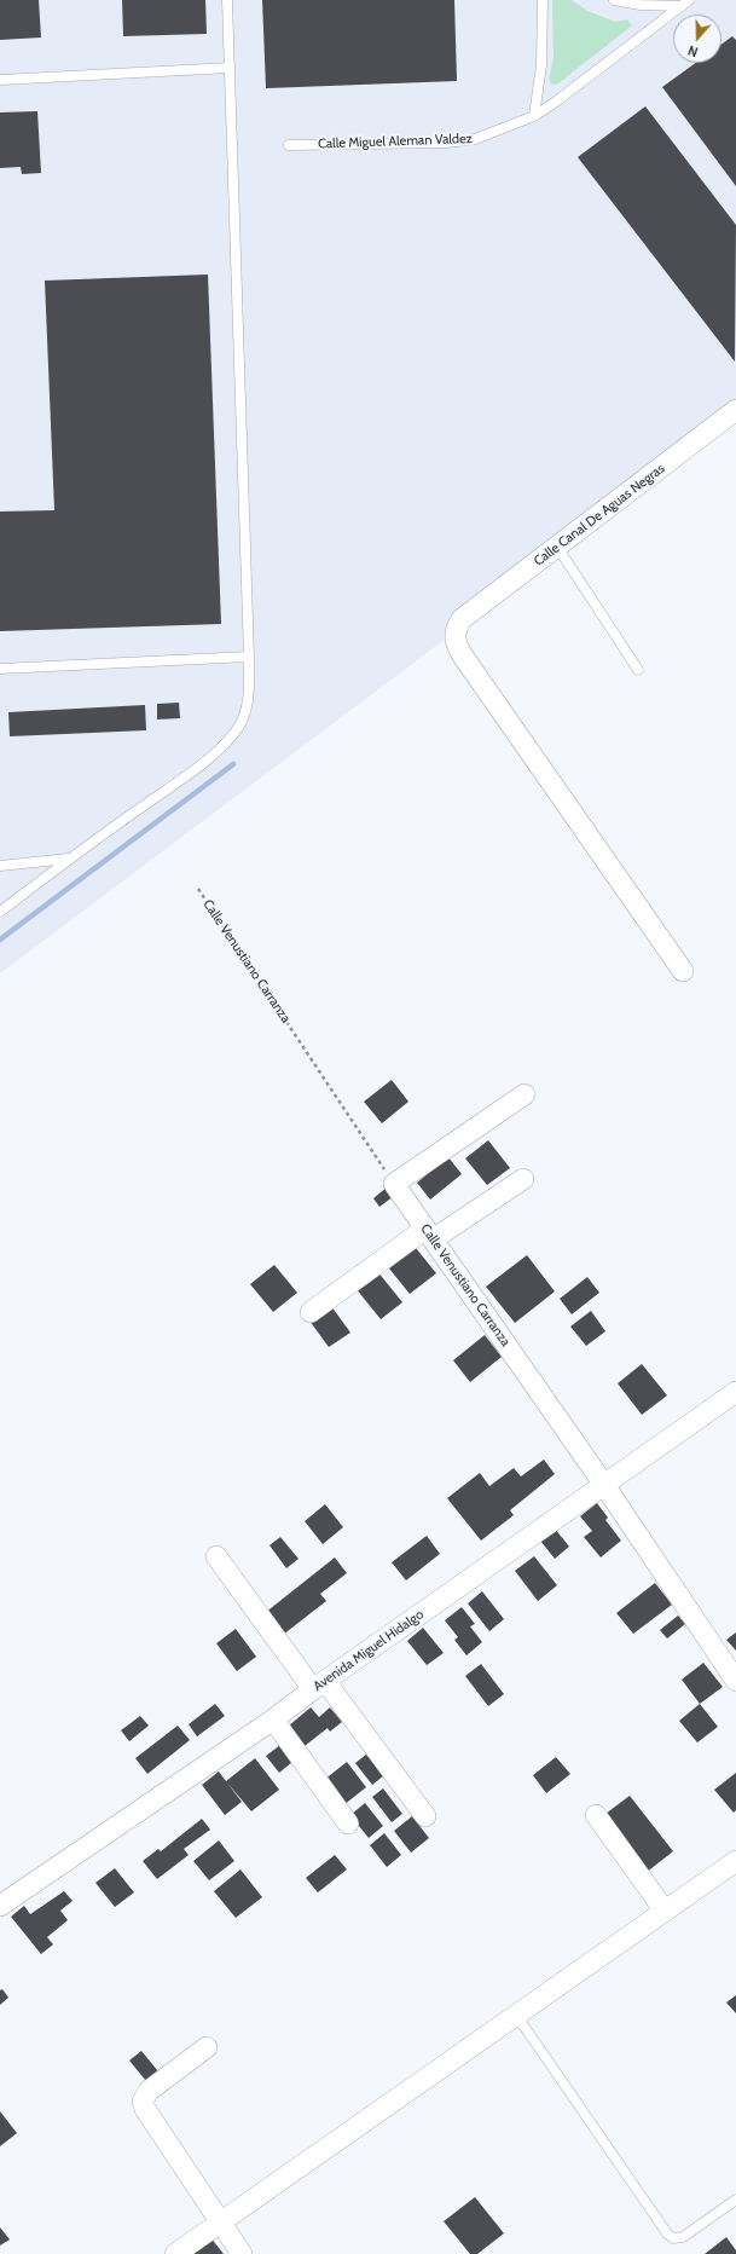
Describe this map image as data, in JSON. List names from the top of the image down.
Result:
{
  "streets": {
    "street": ["Calle Canal De Aguas Negras", "Calle Venustiano Carranza", "Avenida Miguel Hidalgo"],
    "lane": ["Calle Miguel Aleman Valdez"]
  },
  "crossings": [
    ["Calle Venustiano Carranza", "Avenida Miguel Hidalgo"]
  ],
  "north": "bottom"
}
